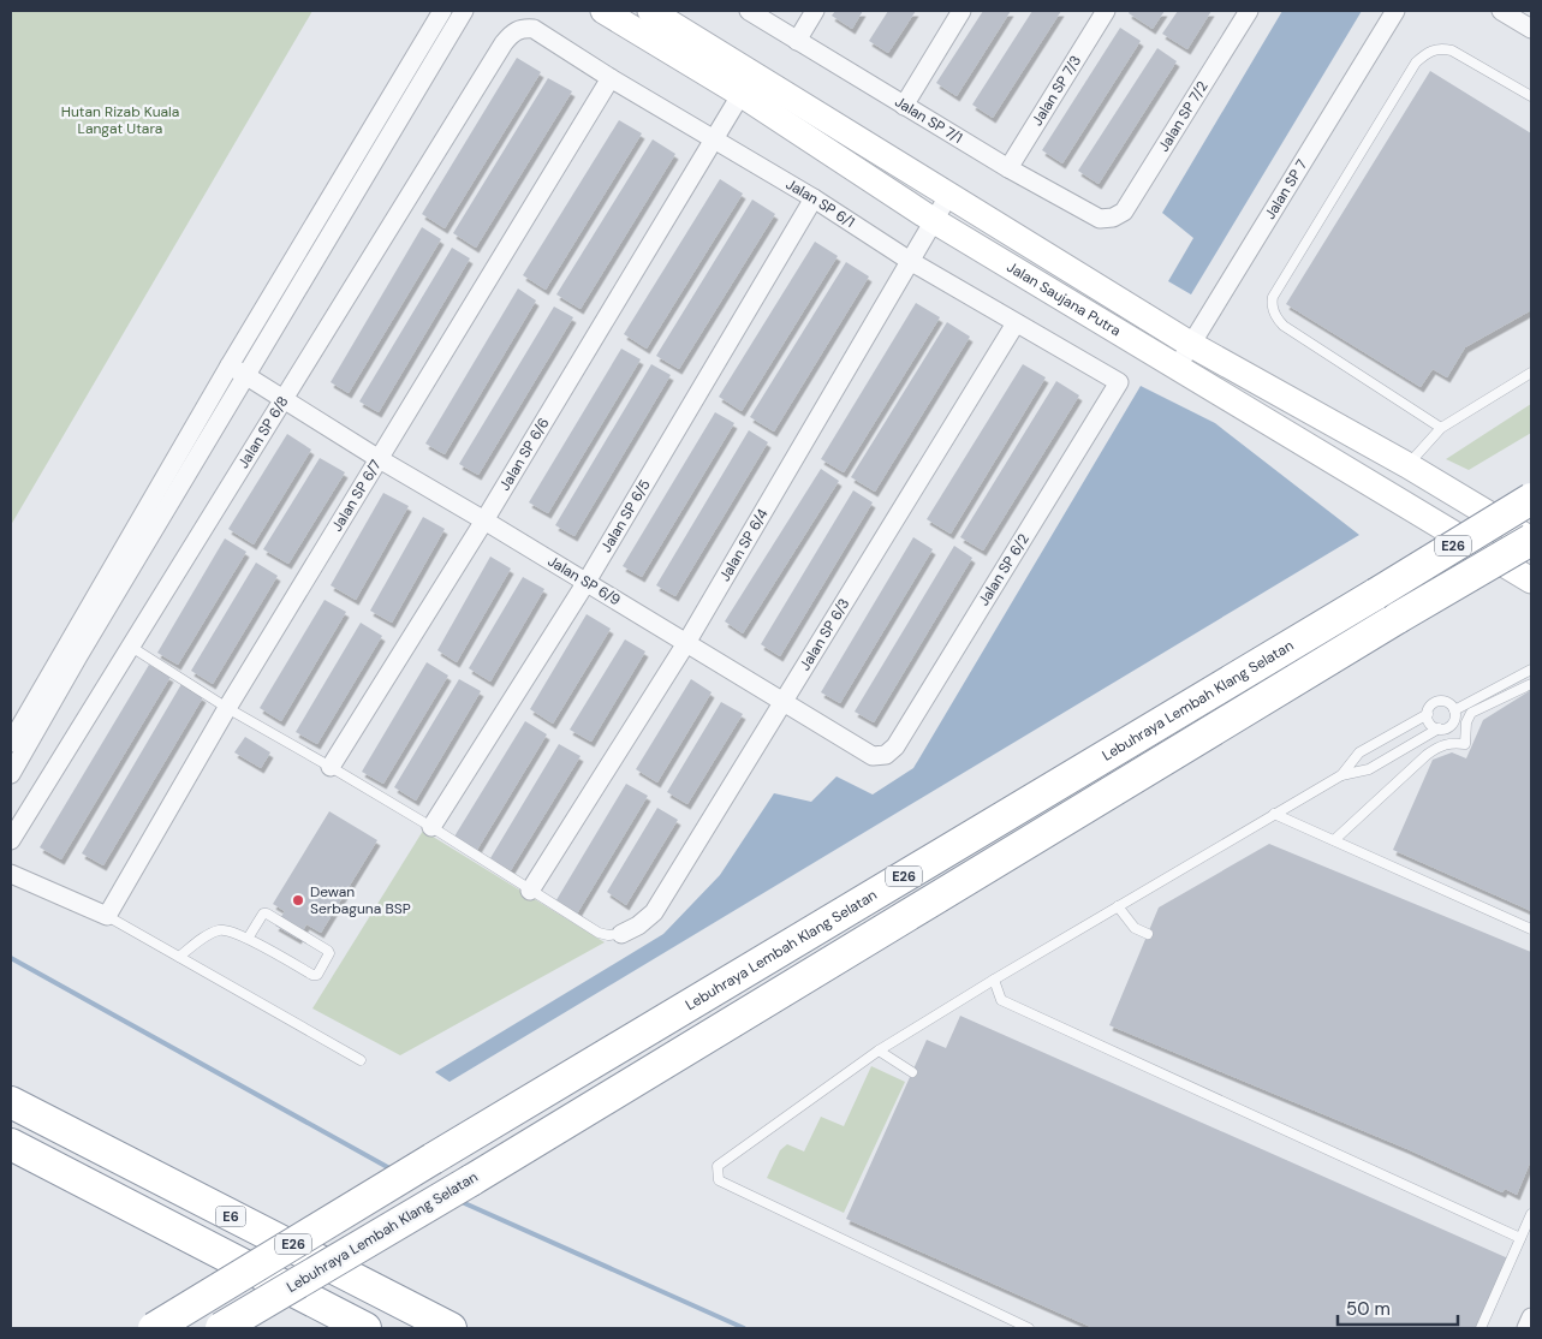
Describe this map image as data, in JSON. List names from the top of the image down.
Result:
{
  "streets": {
    "highway": ["E26", "Lebuhraya Lembah Klang Selatan", "E6"],
    "main road": ["Jalan Saujana Putra"],
    "street": [
      "Jalan SP 7/3",
      "Jalan SP 7/2",
      "Jalan SP 7/1",
      "Jalan SP 7",
      "Jalan SP 6/1",
      "Jalan SP 6/8",
      "Jalan SP 6/6",
      "Jalan SP 6/7",
      "Jalan SP 6/5",
      "Jalan SP 6/4",
      "Jalan SP 6/2",
      "Jalan SP 6/9",
      "Jalan SP 6/3"
    ]
  },
  "crossings": [
    ["Jalan SP 7/3", "Jalan SP 7/1"],
    ["Jalan SP 7/2", "Jalan SP 7/1"],
    ["Jalan SP 7", "Jalan Saujana Putra"],
    ["Jalan SP 6/1", "Jalan SP 6/8"],
    ["Jalan SP 6/1", "Jalan SP 6/6"],
    ["Jalan SP 6/1", "Jalan SP 6/7"],
    ["Jalan SP 6/1", "Jalan SP 6/5"],
    ["Jalan SP 6/1", "Jalan SP 6/4"],
    ["Jalan SP 6/1", "Jalan SP 6/2"],
    ["Jalan SP 6/1", "Jalan SP 6/3"],
    ["Jalan Saujana Putra", "Jalan SP 6/6"],
    ["Jalan Saujana Putra", "Jalan SP 6/4"],
    ["Jalan Saujana Putra", "Lebuhraya Lembah Klang Selatan"],
    ["Jalan SP 6/8", "Jalan SP 6/9"],
    ["Jalan SP 6/6", "Jalan SP 6/9"],
    ["Jalan SP 6/7", "Jalan SP 6/9"],
    ["Jalan SP 6/5", "Jalan SP 6/9"],
    ["Jalan SP 6/4", "Jalan SP 6/9"],
    ["Jalan SP 6/2", "Jalan SP 6/9"],
    ["Jalan SP 6/9", "Jalan SP 6/3"]
  ],
  "parks": ["Hutan Rizab Kuala Langat Utara"],
  "places": ["Dewan Serbaguna BSP"],
  "scale_bar": "50 m"
}
